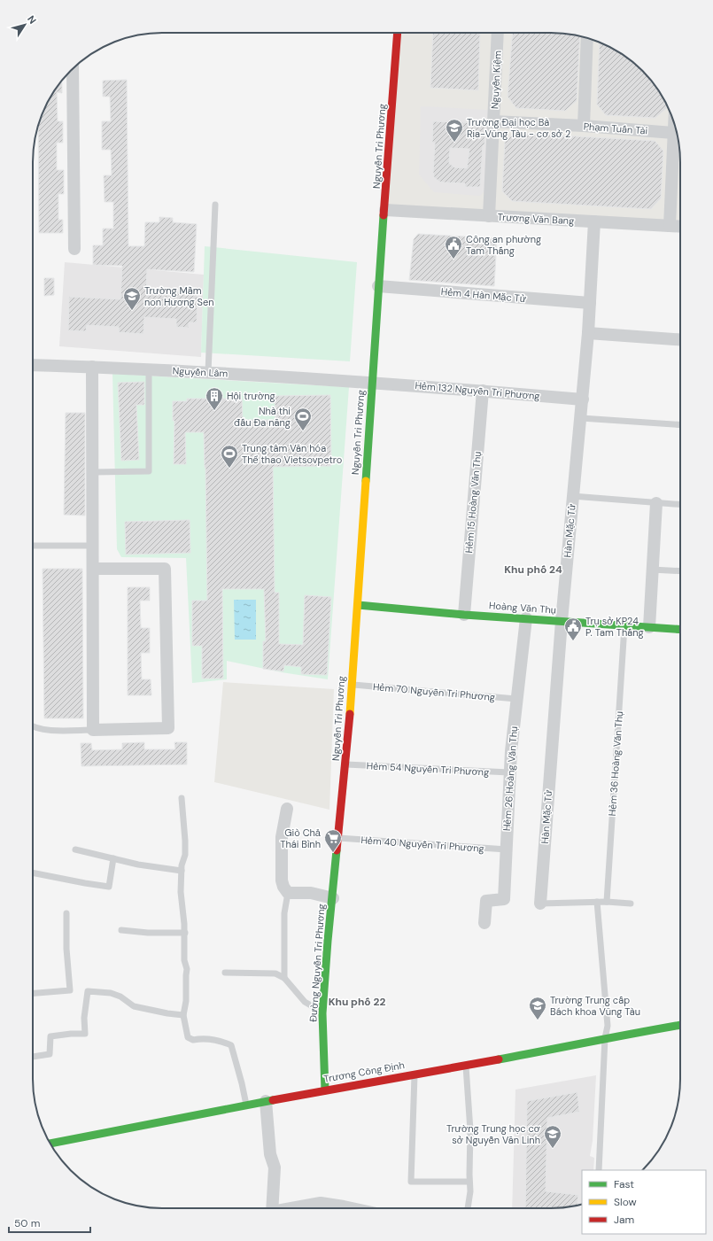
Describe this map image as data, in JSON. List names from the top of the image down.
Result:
{
  "streets": {
    "street": [
      "Nguyễn Kiệm",
      "Phạm Tuấn Tài",
      "Nguyễn Tri Phương",
      "Trương Văn Bang",
      "Hẻm 4 Hàn Mặc Tử",
      "Nguyễn Lâm",
      "Hẻm 132 Nguyễn Tri Phương",
      "Hẻm 15 Hoàng Văn Thụ",
      "Hàn Mặc Tử",
      "Hoàng Văn Thụ",
      "Hẻm 26 Hoàng Văn Thụ",
      "Đường Nguyễn Tri Phương",
      "Trương Công Định"
    ],
    "lane": [
      "Hẻm 70 Nguyễn Tri Phương",
      "Hẻm 36 Hoàng Văn Thụ",
      "Hẻm 54 Nguyễn Tri Phương",
      "Hẻm 40 Nguyễn Tri Phương"
    ]
  },
  "crossings": [
    ["Nguyễn Kiệm", "Phạm Tuấn Tài"],
    ["Nguyễn Kiệm", "Trương Văn Bang"],
    ["Nguyễn Tri Phương", "Trương Văn Bang"],
    ["Nguyễn Tri Phương", "Hẻm 4 Hàn Mặc Tử"],
    ["Nguyễn Tri Phương", "Nguyễn Lâm"],
    ["Nguyễn Tri Phương", "Hẻm 132 Nguyễn Tri Phương"],
    ["Nguyễn Tri Phương", "Hoàng Văn Thụ"],
    ["Nguyễn Tri Phương", "Hẻm 70 Nguyễn Tri Phương"],
    ["Nguyễn Tri Phương", "Hẻm 54 Nguyễn Tri Phương"],
    ["Nguyễn Tri Phương", "Hẻm 40 Nguyễn Tri Phương"],
    ["Nguyễn Tri Phương", "Đường Nguyễn Tri Phương"],
    ["Trương Văn Bang", "Hàn Mặc Tử"],
    ["Hẻm 4 Hàn Mặc Tử", "Hàn Mặc Tử"],
    ["Nguyễn Lâm", "Hẻm 132 Nguyễn Tri Phương"],
    ["Hẻm 132 Nguyễn Tri Phương", "Hẻm 15 Hoàng Văn Thụ"],
    ["Hẻm 132 Nguyễn Tri Phương", "Hàn Mặc Tử"],
    ["Hẻm 15 Hoàng Văn Thụ", "Hoàng Văn Thụ"],
    ["Hàn Mặc Tử", "Hoàng Văn Thụ"],
    ["Hoàng Văn Thụ", "Hẻm 36 Hoàng Văn Thụ"],
    ["Hoàng Văn Thụ", "Hẻm 26 Hoàng Văn Thụ"],
    ["Hẻm 70 Nguyễn Tri Phương", "Hẻm 26 Hoàng Văn Thụ"],
    ["Hẻm 54 Nguyễn Tri Phương", "Hẻm 26 Hoàng Văn Thụ"],
    ["Hẻm 26 Hoàng Văn Thụ", "Hẻm 40 Nguyễn Tri Phương"],
    ["Hẻm 40 Nguyễn Tri Phương", "Đường Nguyễn Tri Phương"],
    ["Đường Nguyễn Tri Phương", "Trương Công Định"]
  ],
  "districts": ["Khu phố 24", "Khu phố 22"],
  "places": {
    "school or university": [
      "Trường Đại học Bà Rịa-Vũng Tàu - cơ sở 2",
      "Trường Mầm non Hương Sen",
      "Trường Trung cấp Bách khoa Vũng Tàu",
      "Trường Trung học cơ sở Nguyễn Văn Linh"
    ],
    "public building": ["Công an phường Tam Thắng", "Trụ sở KP24 P. Tam Thắng"],
    "building": ["Hội trường"],
    "sports": ["Nhà thi đấu Đa năng", "Trung tâm Văn hóa Thể thao Vietsovpetro"],
    "supermarket": ["Giò Chả Thái Bình"]
  },
  "legend": ["Fast", "Slow", "Jam"],
  "scale_bar": "50 m",
  "north": "top right"
}
